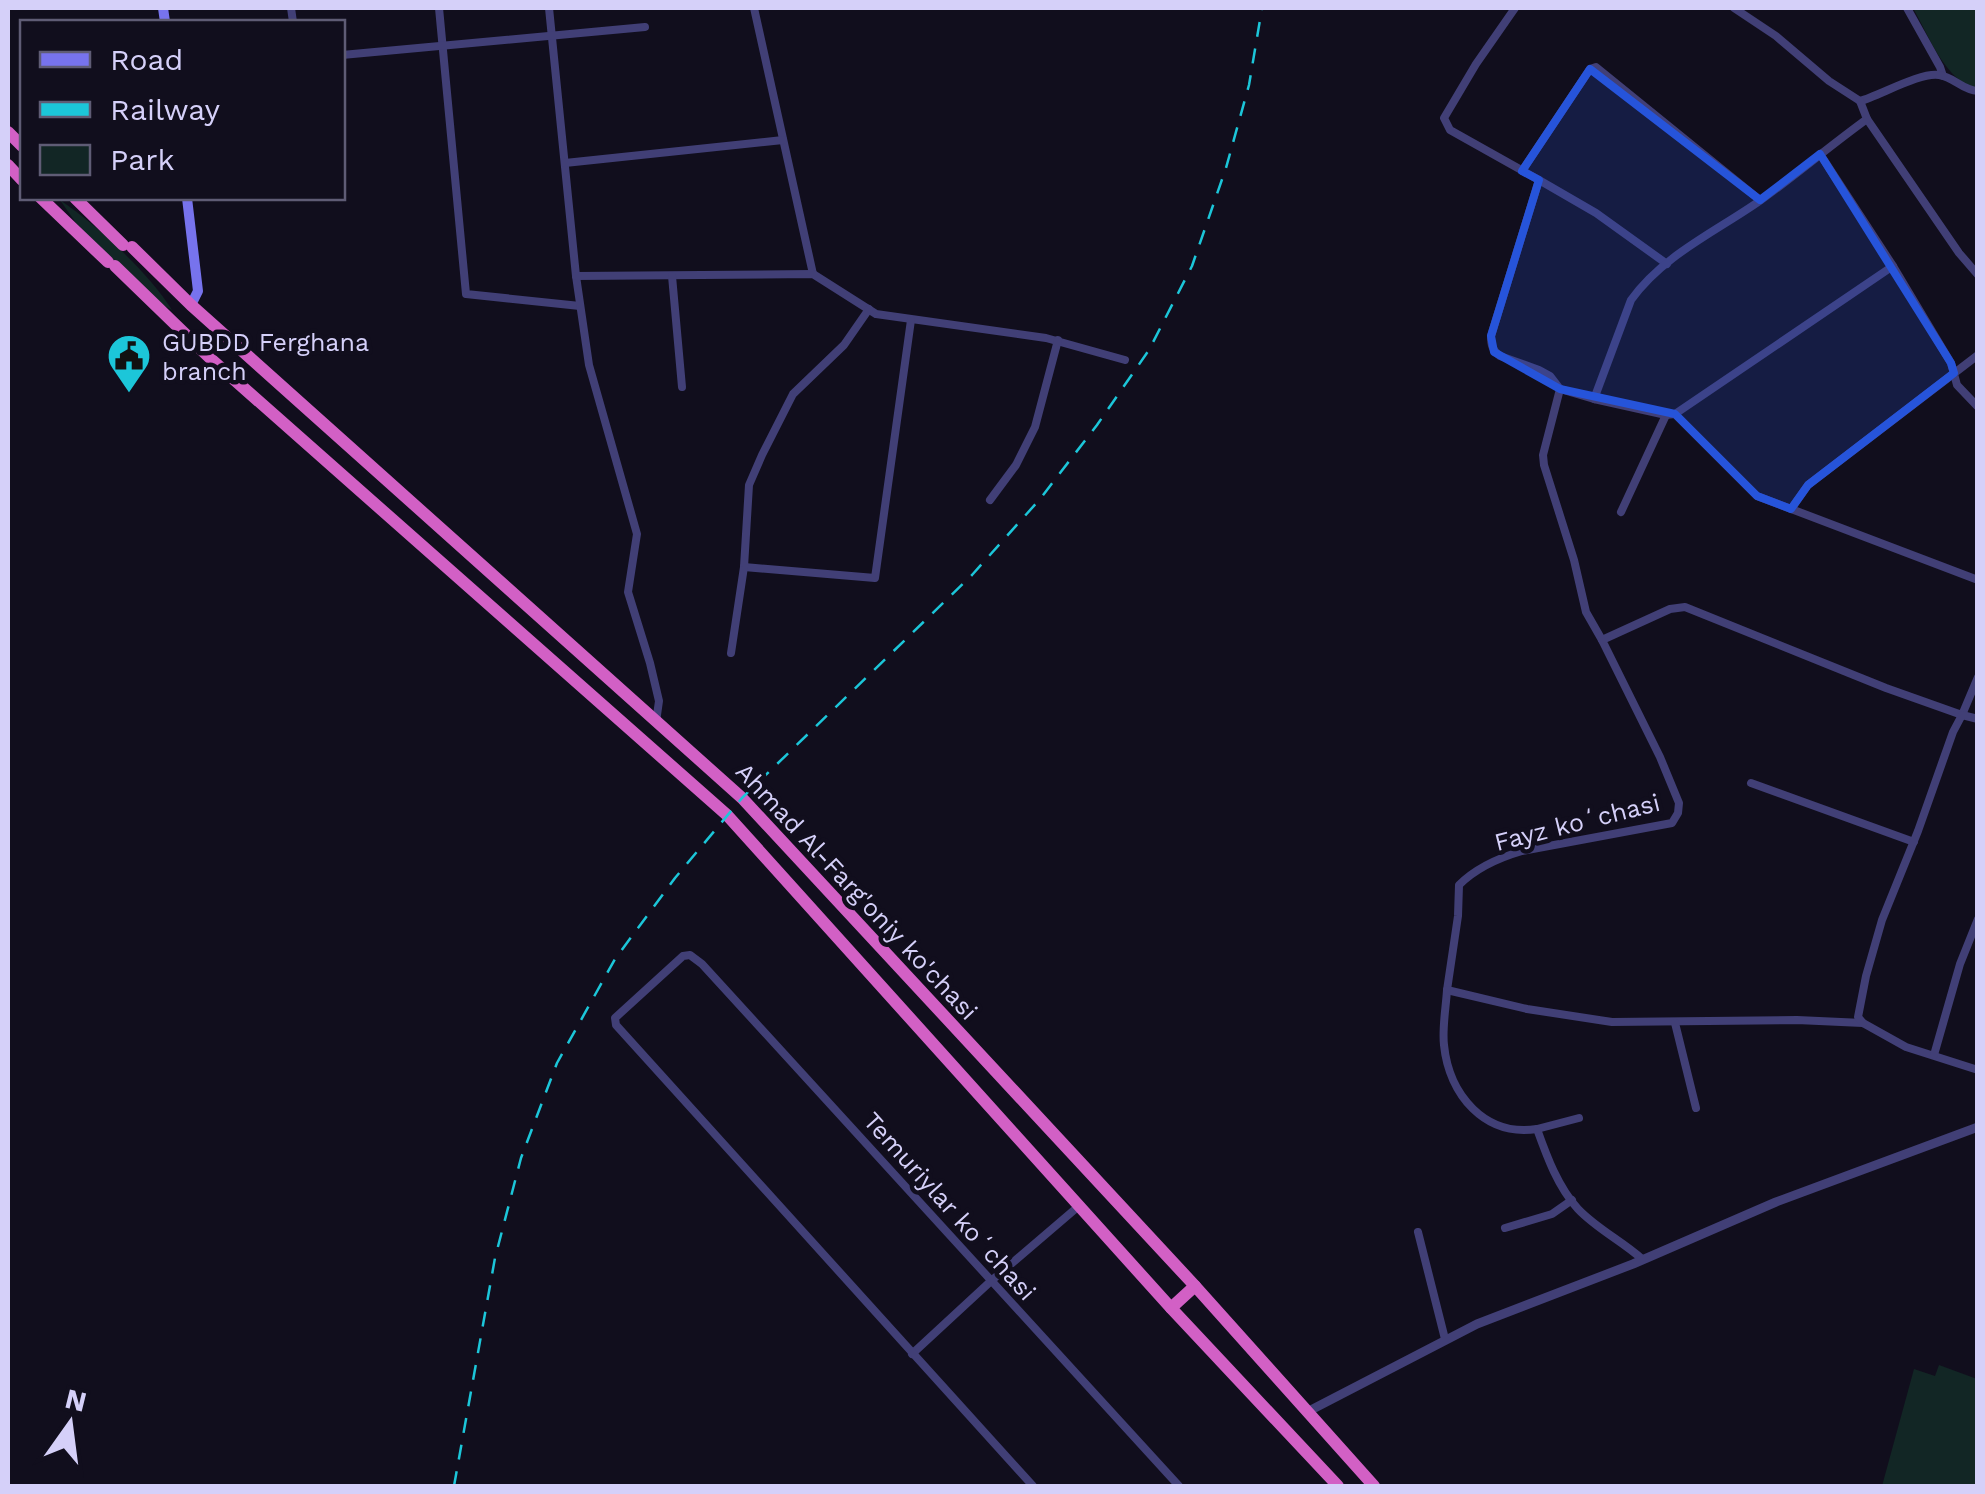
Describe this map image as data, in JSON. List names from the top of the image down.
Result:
{
  "streets": {
    "highway": ["Ahmad Al-Farg'oniy ko'chasi"],
    "street": ["Fayz koʻchasi", "Temuriylar koʻchasi"]
  },
  "places": {
    "public building": ["GUBDD Ferghana branch"]
  },
  "legend": ["Road", "Railway", "Park"],
  "north": "top"
}
